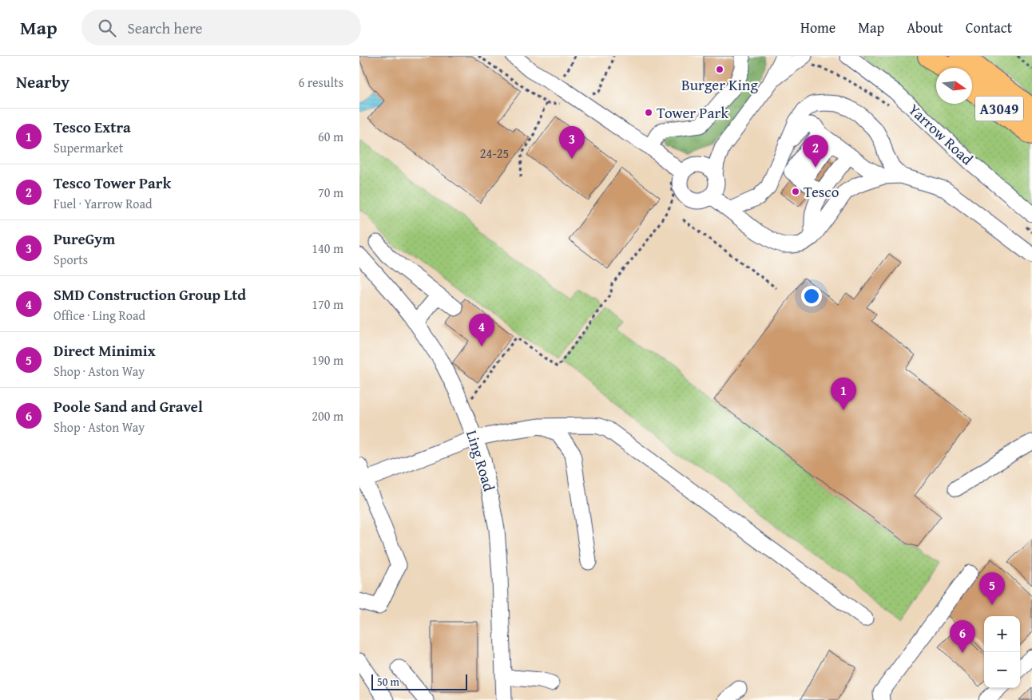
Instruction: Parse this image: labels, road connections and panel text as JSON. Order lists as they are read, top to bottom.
{
  "streets": {
    "highway": ["A3049"],
    "street": ["Yarrow Road", "Ling Road"]
  },
  "places": ["Burger King", "Tower Park", "Tesco"],
  "house_numbers": ["24-25"],
  "scale_bar": "50 m",
  "north": "right",
  "page": {
    "header": "Map",
    "search": "Search here",
    "nav": [
      "Home",
      "Map",
      "About",
      "Contact"
    ],
    "heading": ["Nearby", "6 results"],
    "list": [
      {
        "mark": "1",
        "name": "Tesco Extra",
        "note": "Supermarket",
        "value": "60 m"
      },
      {
        "mark": "2",
        "name": "Tesco Tower Park",
        "note": "Fuel · Yarrow Road",
        "value": "70 m"
      },
      {
        "mark": "3",
        "name": "PureGym",
        "note": "Sports",
        "value": "140 m"
      },
      {
        "mark": "4",
        "name": "SMD Construction Group Ltd",
        "note": "Office · Ling Road",
        "value": "170 m"
      },
      {
        "mark": "5",
        "name": "Direct Minimix",
        "note": "Shop · Aston Way",
        "value": "190 m"
      },
      {
        "mark": "6",
        "name": "Poole Sand and Gravel",
        "note": "Shop · Aston Way",
        "value": "200 m"
      }
    ],
    "pins": [
      "3",
      "2",
      "4",
      "1",
      "5",
      "6"
    ],
    "map_buttons": ["+", "−"],
    "scale": "50 m"
  }
}
